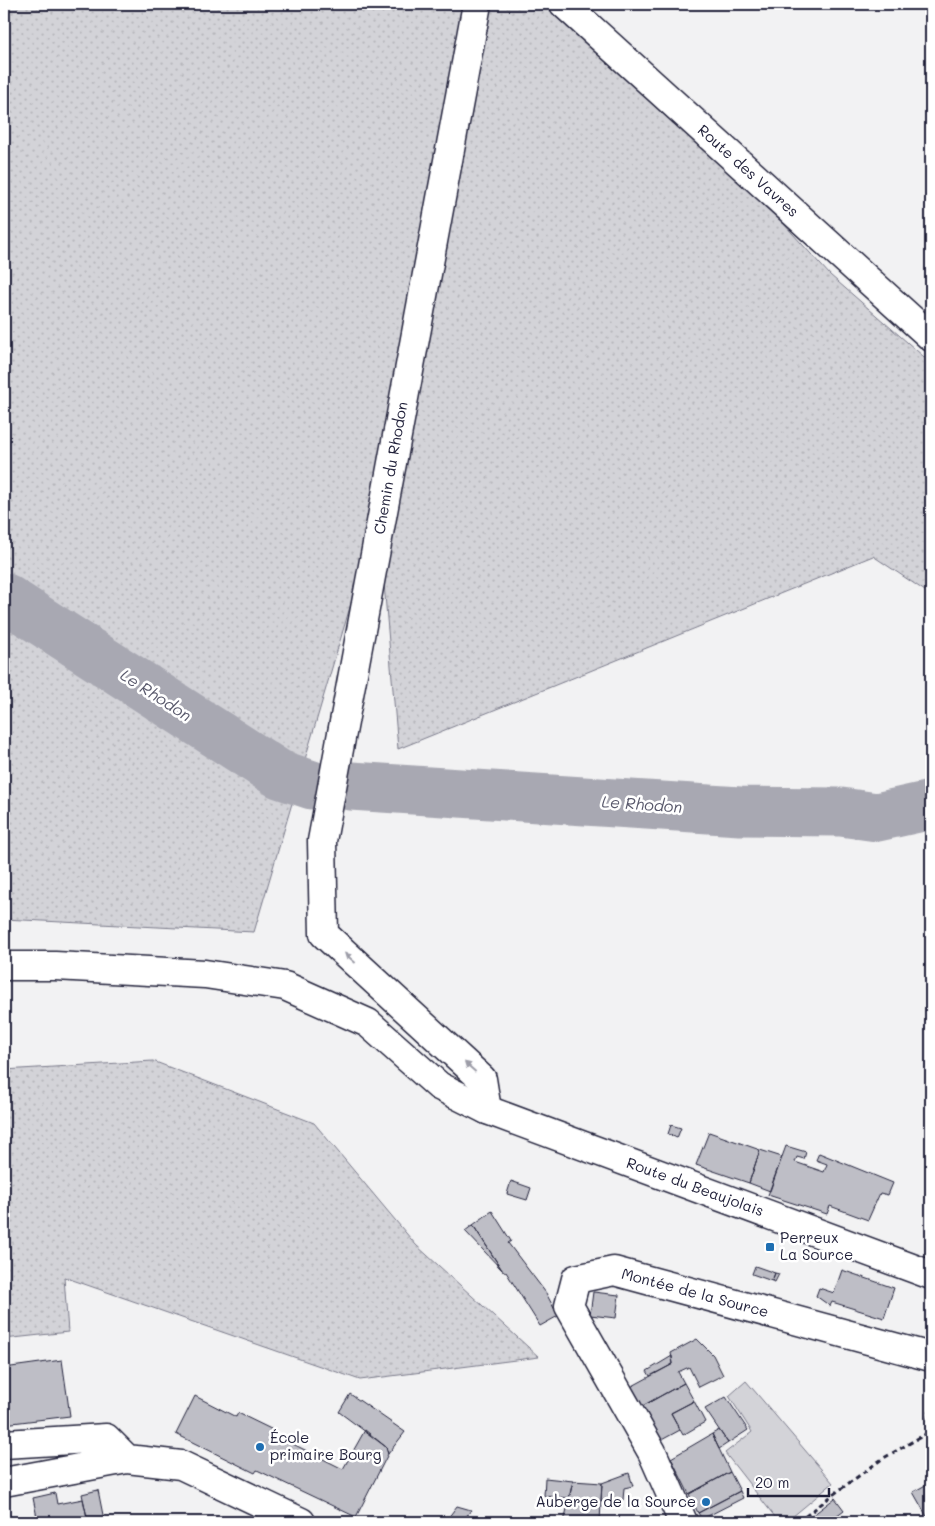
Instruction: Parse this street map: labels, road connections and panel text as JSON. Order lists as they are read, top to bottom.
{
  "streets": {
    "street": [
      "Route des Vavres",
      "Chemin du Rhodon",
      "Route du Beaujolais",
      "Montée de la Source"
    ]
  },
  "crossings": [
    ["Chemin du Rhodon", "Route du Beaujolais"]
  ],
  "one_way": ["Chemin du Rhodon"],
  "water": ["Le Rhodon"],
  "places": {
    "transit": ["Perreux La Source"],
    "other": ["École primaire Bourg", "Auberge de la Source"]
  },
  "scale_bar": "20 m"
}
